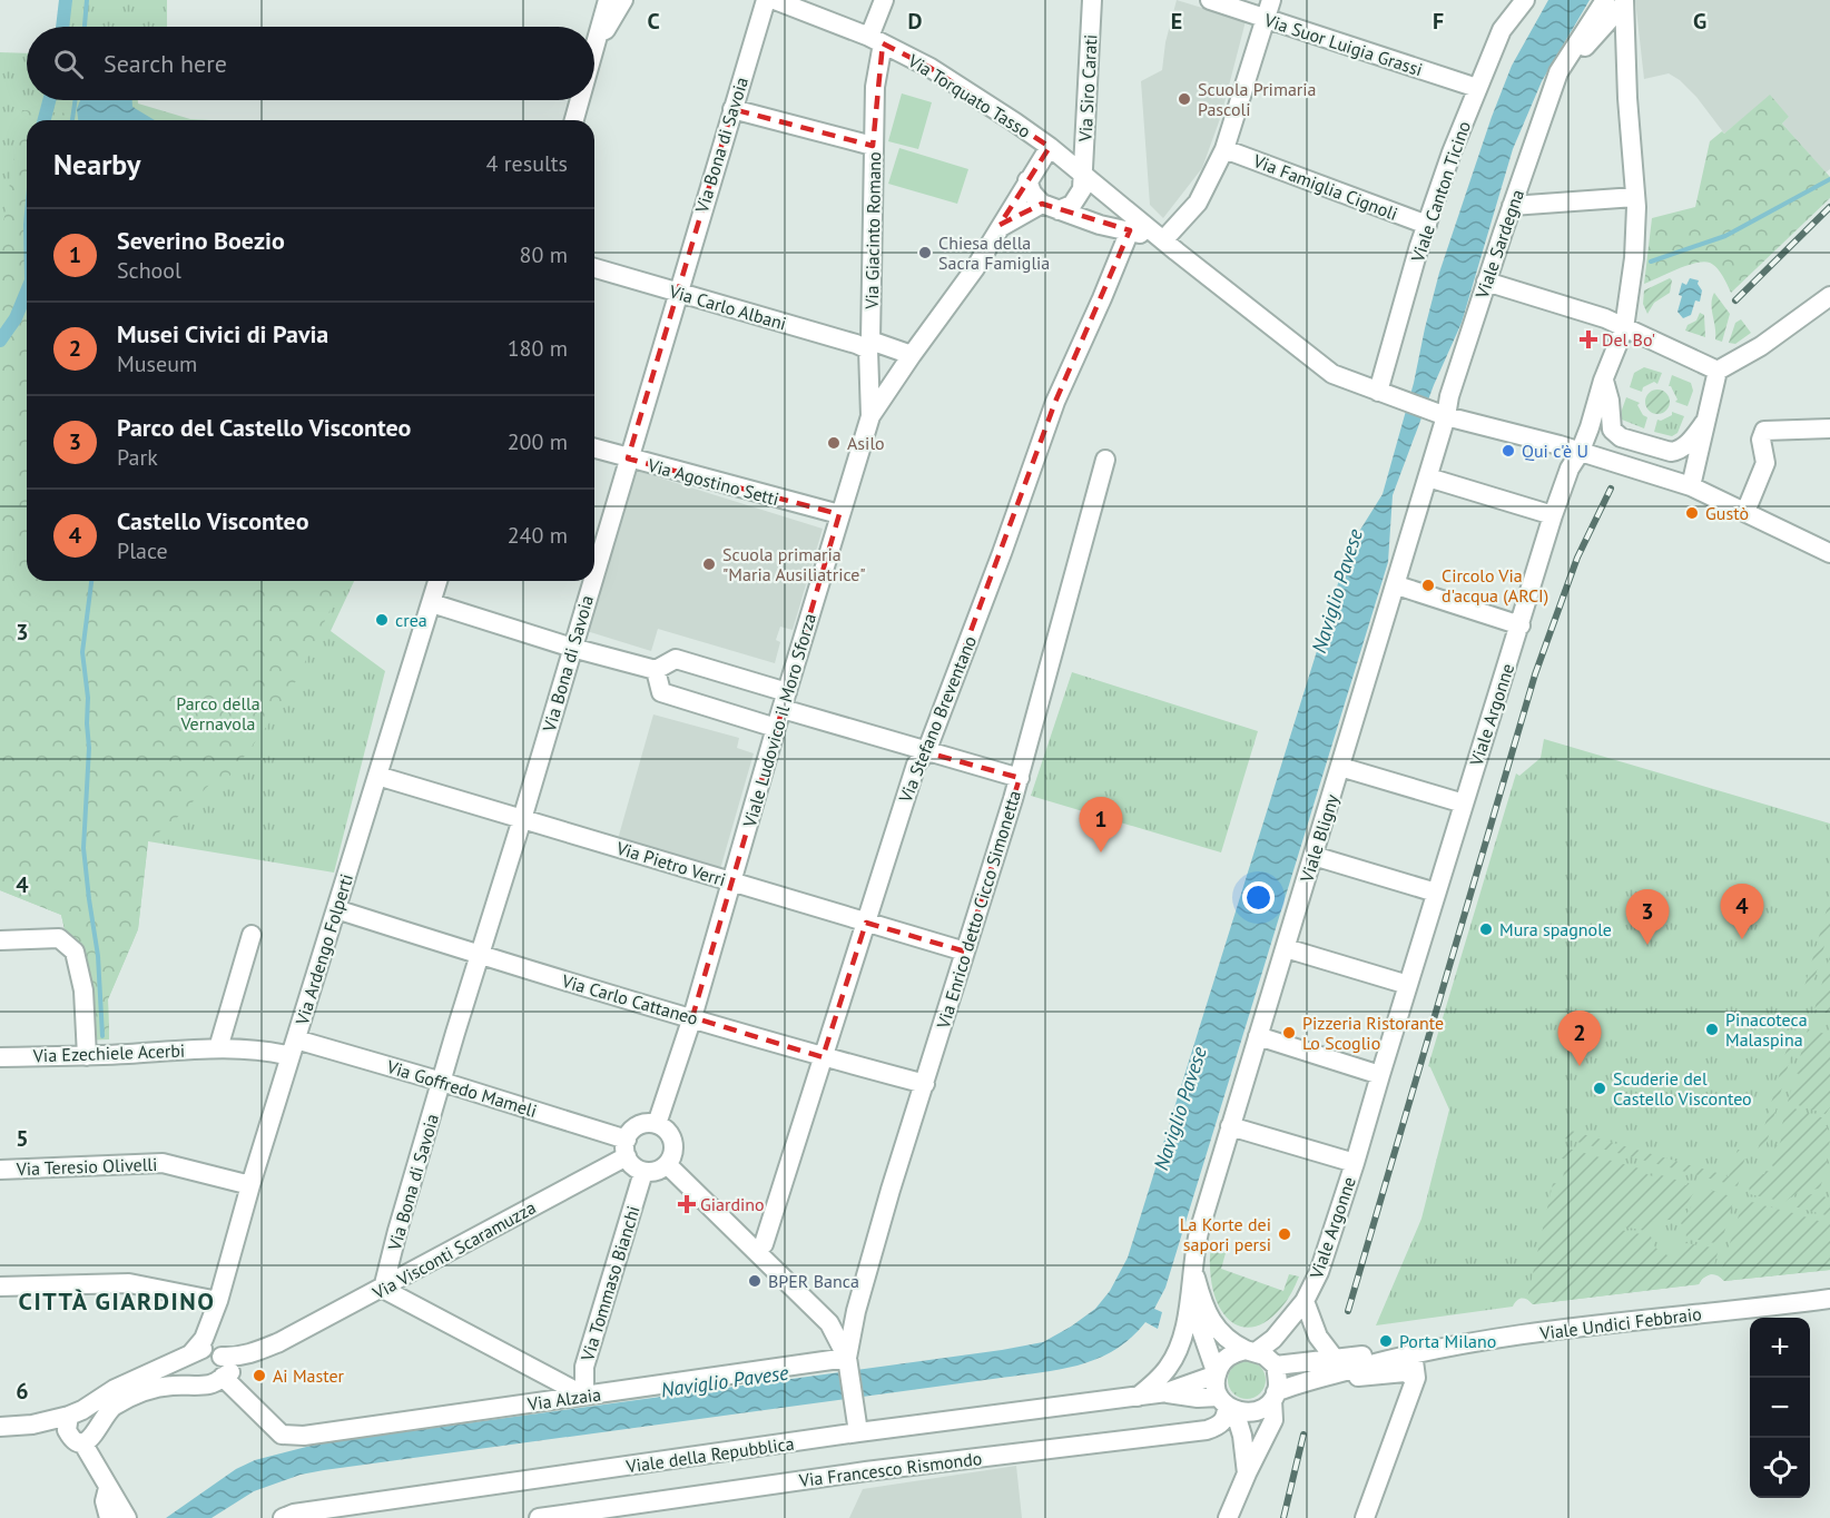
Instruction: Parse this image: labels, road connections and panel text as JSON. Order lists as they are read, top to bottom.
{
  "streets": {
    "street": [
      "Via Suor Luigia Grassi",
      "Via Siro Carati",
      "Via Torquato Tasso",
      "Via Bona di Savoia",
      "Via Famiglia Cignoli",
      "Viale Canton Ticino",
      "Via Giacinto Romano",
      "Viale Sardegna",
      "Via Carlo Albani",
      "Via Agostino Setti",
      "Viale Argonne",
      "Via Stefano Breventano",
      "Viale Ludovico il Moro Sforza",
      "Viale Bligny",
      "Via Pietro Verri",
      "Via Enrico detto Cicco Simonetta",
      "Via Ardengo Folperti",
      "Via Carlo Cattaneo",
      "Via Ezechiele Acerbi",
      "Via Goffredo Mameli",
      "Via Teresio Olivelli",
      "Via Visconti Scaramuzza",
      "Via Tommaso Bianchi",
      "Viale Undici Febbraio",
      "Via Alzaia",
      "Viale della Repubblica",
      "Via Francesco Rismondo"
    ]
  },
  "crossings": [
    ["Via Suor Luigia Grassi", "Viale Canton Ticino"],
    ["Via Siro Carati", "Via Torquato Tasso"],
    ["Via Siro Carati", "Viale Ludovico il Moro Sforza"],
    ["Via Torquato Tasso", "Viale Canton Ticino"],
    ["Via Torquato Tasso", "Via Giacinto Romano"],
    ["Via Torquato Tasso", "Viale Sardegna"],
    ["Via Torquato Tasso", "Viale Argonne"],
    ["Via Torquato Tasso", "Via Stefano Breventano"],
    ["Via Torquato Tasso", "Viale Ludovico il Moro Sforza"],
    ["Via Torquato Tasso", "Viale Bligny"],
    ["Via Bona di Savoia", "Via Carlo Albani"],
    ["Via Bona di Savoia", "Via Agostino Setti"],
    ["Via Bona di Savoia", "Via Pietro Verri"],
    ["Via Bona di Savoia", "Via Carlo Cattaneo"],
    ["Via Bona di Savoia", "Via Goffredo Mameli"],
    ["Via Bona di Savoia", "Via Visconti Scaramuzza"],
    ["Via Famiglia Cignoli", "Viale Canton Ticino"],
    ["Via Giacinto Romano", "Via Carlo Albani"],
    ["Via Giacinto Romano", "Viale Ludovico il Moro Sforza"],
    ["Viale Sardegna", "Viale Argonne"],
    ["Viale Sardegna", "Viale Bligny"],
    ["Via Carlo Albani", "Viale Ludovico il Moro Sforza"],
    ["Via Agostino Setti", "Viale Ludovico il Moro Sforza"],
    ["Viale Argonne", "Viale Bligny"],
    ["Viale Argonne", "Viale Undici Febbraio"],
    ["Viale Argonne", "Via Francesco Rismondo"],
    ["Via Stefano Breventano", "Via Pietro Verri"],
    ["Via Stefano Breventano", "Via Carlo Cattaneo"],
    ["Viale Ludovico il Moro Sforza", "Via Pietro Verri"],
    ["Viale Ludovico il Moro Sforza", "Via Carlo Cattaneo"],
    ["Viale Ludovico il Moro Sforza", "Via Goffredo Mameli"],
    ["Viale Ludovico il Moro Sforza", "Via Visconti Scaramuzza"],
    ["Viale Ludovico il Moro Sforza", "Via Tommaso Bianchi"],
    ["Viale Bligny", "Viale Undici Febbraio"],
    ["Viale Bligny", "Viale della Repubblica"],
    ["Viale Bligny", "Via Francesco Rismondo"],
    ["Via Pietro Verri", "Via Enrico detto Cicco Simonetta"],
    ["Via Pietro Verri", "Via Ardengo Folperti"],
    ["Via Enrico detto Cicco Simonetta", "Via Carlo Cattaneo"],
    ["Via Enrico detto Cicco Simonetta", "Via Alzaia"],
    ["Via Ardengo Folperti", "Via Carlo Cattaneo"],
    ["Via Ardengo Folperti", "Via Goffredo Mameli"],
    ["Via Ardengo Folperti", "Via Teresio Olivelli"],
    ["Via Ardengo Folperti", "Via Visconti Scaramuzza"],
    ["Via Ardengo Folperti", "Via Alzaia"],
    ["Via Ezechiele Acerbi", "Via Goffredo Mameli"],
    ["Via Goffredo Mameli", "Via Visconti Scaramuzza"],
    ["Via Goffredo Mameli", "Via Tommaso Bianchi"],
    ["Via Visconti Scaramuzza", "Via Tommaso Bianchi"],
    ["Via Visconti Scaramuzza", "Via Alzaia"],
    ["Via Tommaso Bianchi", "Via Alzaia"],
    ["Viale Undici Febbraio", "Via Francesco Rismondo"]
  ],
  "districts": ["CITTÀ GIARDINO"],
  "water": ["Naviglio Pavese"],
  "parks": ["Parco della Vernavola"],
  "places": {
    "other": [
      "Scuola Primaria Pascoli",
      "Chiesa della Sacra Famiglia",
      "Asilo",
      "Qui c'è U",
      "Gustò",
      "Scuola primaria \"Maria Ausiliatrice\"",
      "Circolo Via d'acqua (ARCI)",
      "crea",
      "Mura spagnole",
      "Pinacoteca Malaspina",
      "Pizzeria Ristorante Lo Scoglio",
      "Scuderie del Castello Visconteo",
      "La Korte dei sapori persi",
      "BPER Banca",
      "Porta Milano",
      "Ai Master"
    ],
    "health": ["Del Bo'", "Giardino"]
  },
  "page": {
    "search": "Search here",
    "heading": ["Nearby", "4 results"],
    "list": [
      {
        "mark": "1",
        "name": "Severino Boezio",
        "note": "School",
        "value": "80 m"
      },
      {
        "mark": "2",
        "name": "Musei Civici di Pavia",
        "note": "Museum",
        "value": "180 m"
      },
      {
        "mark": "3",
        "name": "Parco del Castello Visconteo",
        "note": "Park",
        "value": "200 m"
      },
      {
        "mark": "4",
        "name": "Castello Visconteo",
        "note": "Place",
        "value": "240 m"
      }
    ],
    "pins": [
      "1",
      "4",
      "3",
      "2"
    ],
    "map_buttons": ["+", "−"]
  },
  "grid": {
    "columns": [
      "C",
      "D",
      "E",
      "F",
      "G"
    ],
    "rows": [
      "3",
      "4",
      "5",
      "6"
    ]
  }
}
